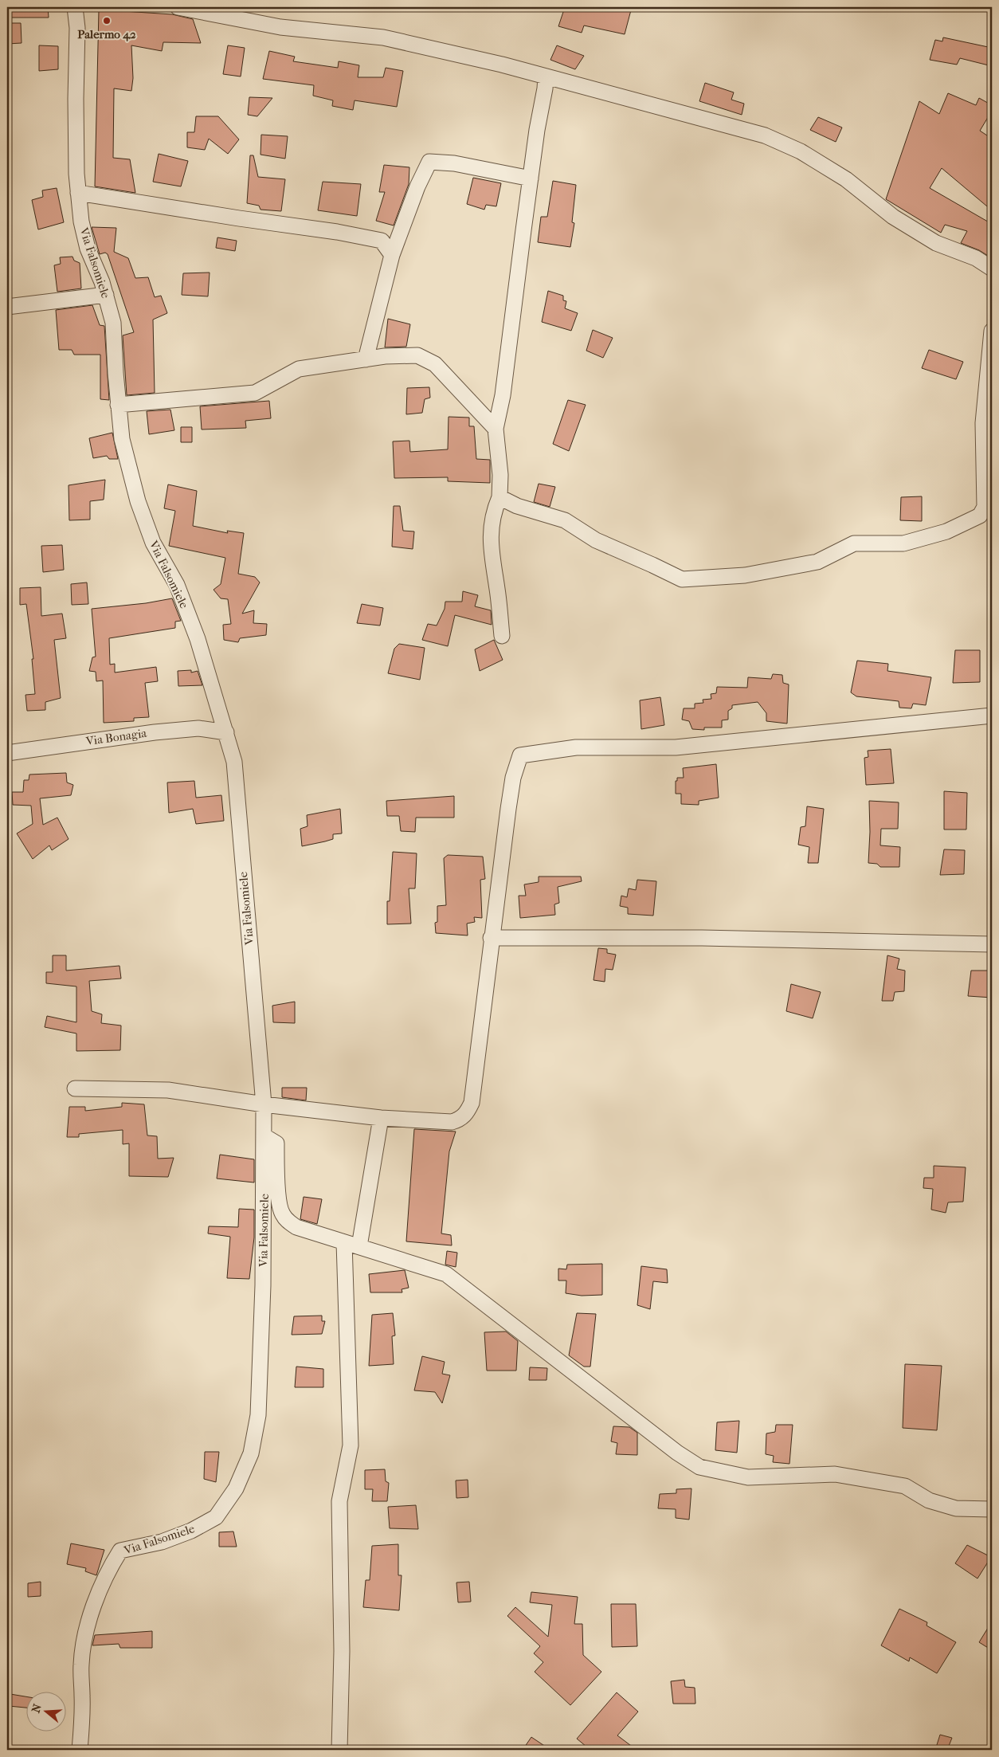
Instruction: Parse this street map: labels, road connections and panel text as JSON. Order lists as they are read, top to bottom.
{
  "streets": {
    "street": ["Via Falsomiele", "Via Bonagia"]
  },
  "crossings": [
    ["Via Falsomiele", "Via Bonagia"]
  ],
  "places": ["Palermo 42"],
  "north": "left"
}
